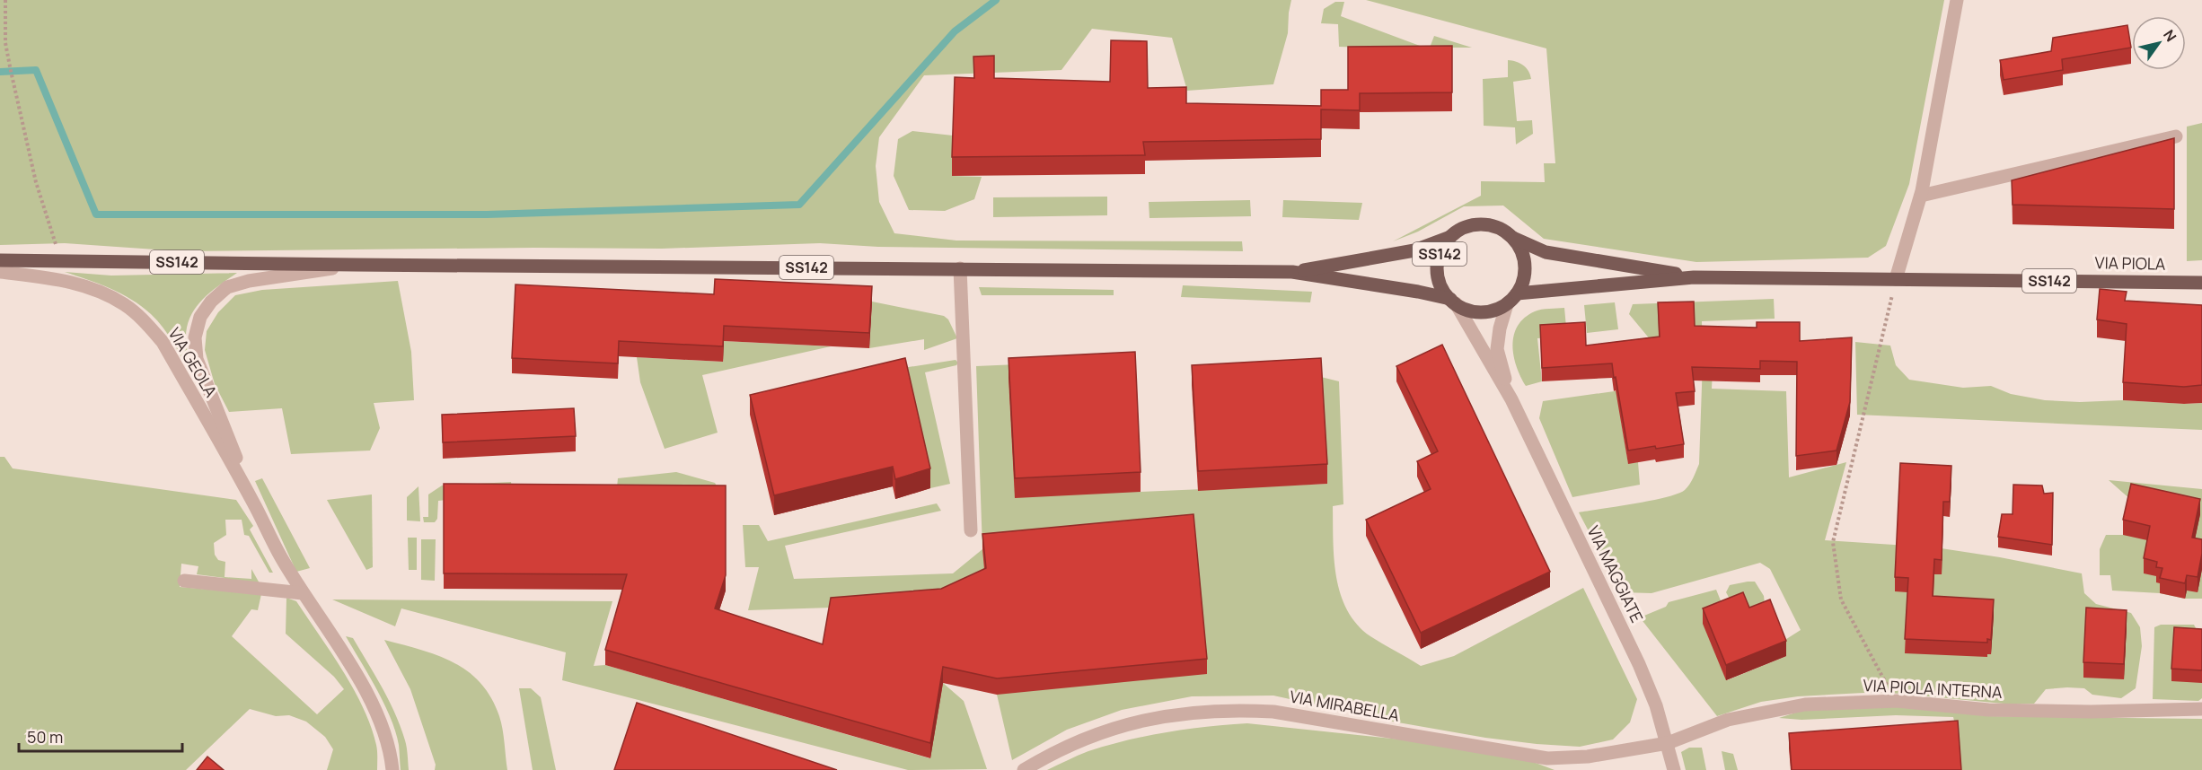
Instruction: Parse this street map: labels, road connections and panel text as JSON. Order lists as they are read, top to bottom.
{
  "streets": {
    "main road": ["SS142", "VIA PIOLA"],
    "street": [
      "VIA GEOLA",
      "VIA MAGGIATE",
      "VIA PIOLA INTERNA",
      "VIA MIRABELLA"
    ]
  },
  "crossings": [
    ["SS142", "VIA PIOLA"],
    ["SS142", "VIA GEOLA"],
    ["SS142", "VIA MAGGIATE"],
    ["VIA MAGGIATE", "VIA PIOLA INTERNA"],
    ["VIA MAGGIATE", "VIA MIRABELLA"],
    ["VIA PIOLA INTERNA", "VIA MIRABELLA"]
  ],
  "scale_bar": "50 m",
  "north": "top right"
}
